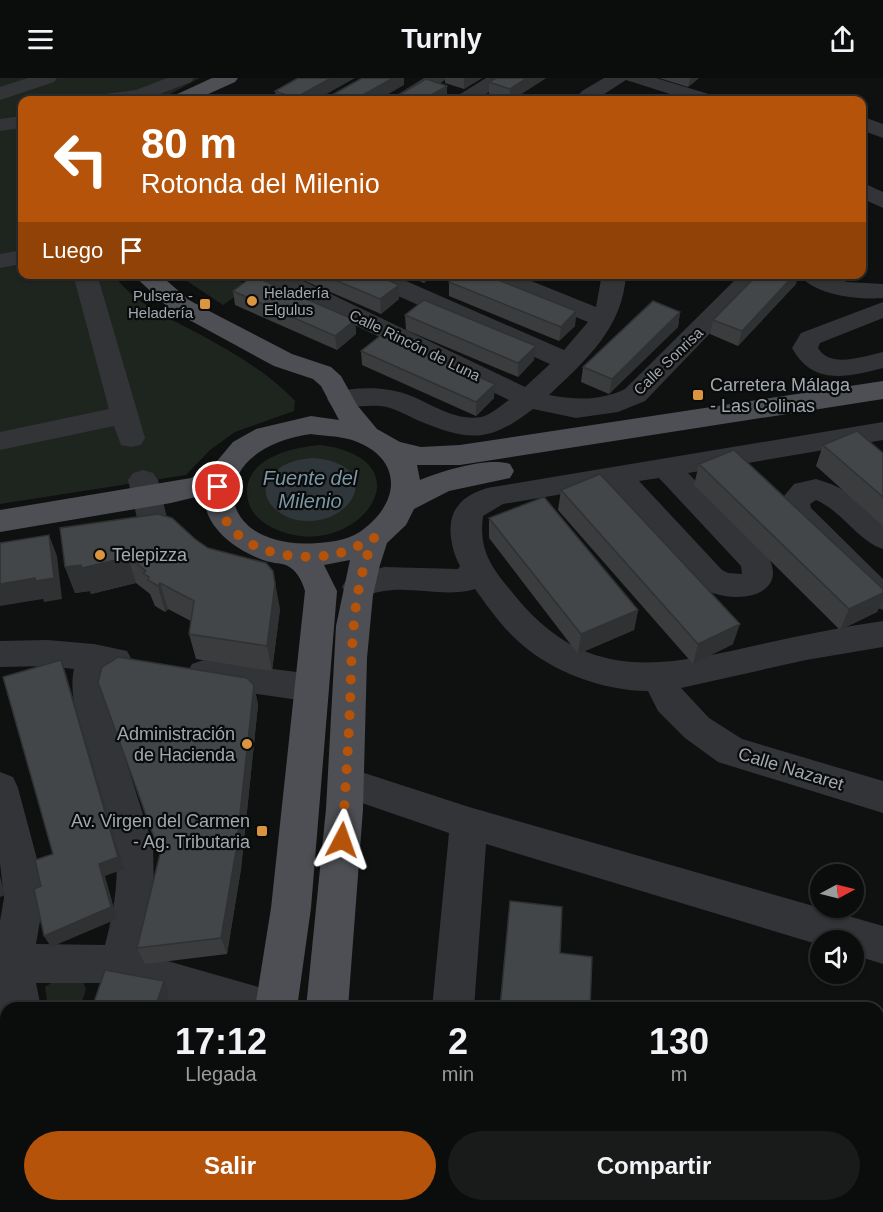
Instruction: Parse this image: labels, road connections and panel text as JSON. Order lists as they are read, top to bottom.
{
  "streets": {
    "street": ["Calle Rincón de Luna", "Calle Sonrisa", "Calle Nazaret"]
  },
  "crossings": [
    ["Calle Rincón de Luna", "Calle Sonrisa"]
  ],
  "water": ["Fuente del Milenio"],
  "places": {
    "other": ["Heladería Elgulus", "Telepizza", "Administración de Hacienda"],
    "transit": ["Pulsera - Heladería", "Carretera Málaga - Las Colinas", "Av. Virgen del Carmen - Ag. Tributaria"]
  },
  "north": "right",
  "page": {
    "header": "Turnly",
    "turn": ["80 m", "Rotonda del Milenio"],
    "then": "Luego",
    "eta": [
      "17:12",
      "Llegada",
      "2",
      "min",
      "130",
      "m"
    ],
    "buttons": ["Salir", "Compartir"]
  }
}
